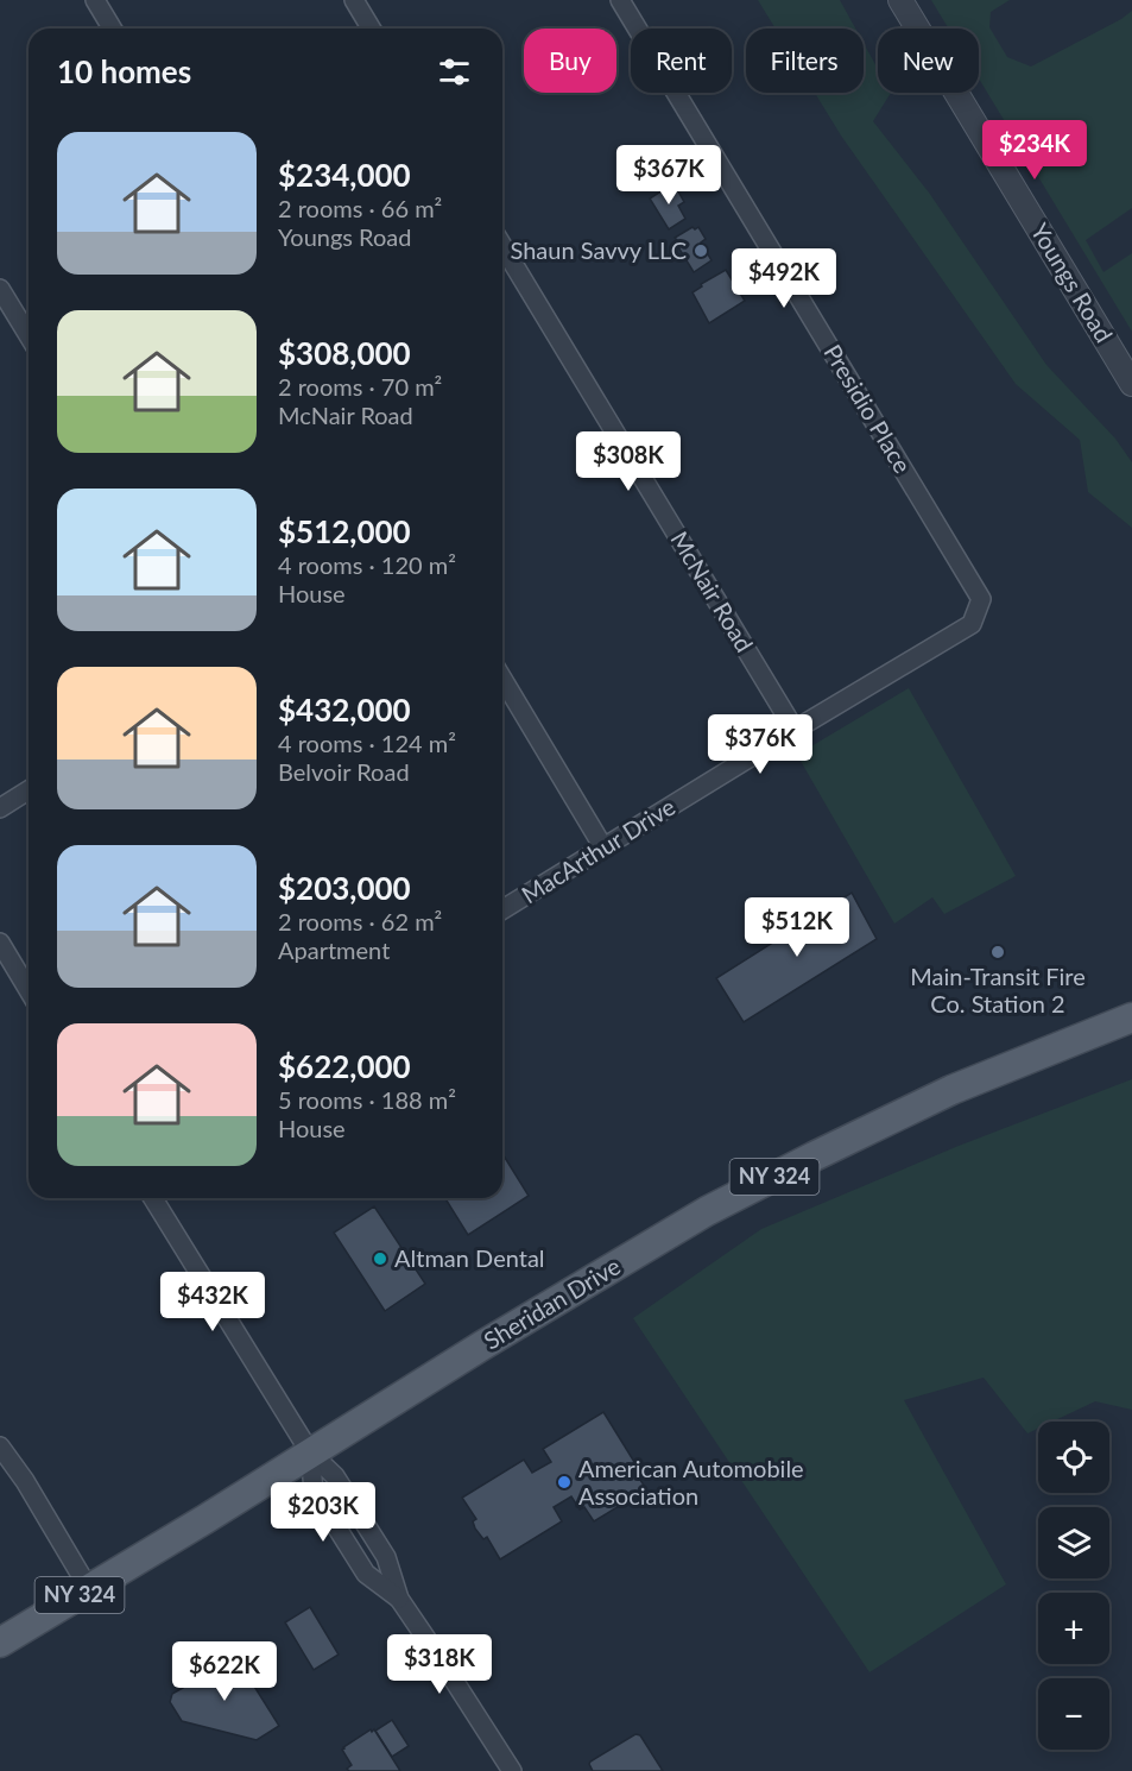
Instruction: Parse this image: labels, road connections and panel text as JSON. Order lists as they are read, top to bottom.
{
  "streets": {
    "main road": ["NY 324", "Sheridan Drive"],
    "street": [
      "Youngs Road",
      "Presidio Place",
      "McNair Road",
      "MacArthur Drive"
    ]
  },
  "crossings": [
    ["Presidio Place", "MacArthur Drive"],
    ["McNair Road", "MacArthur Drive"]
  ],
  "places": [
    "Shaun Savvy LLC",
    "Main-Transit Fire Co. Station 2",
    "Altman Dental",
    "American Automobile Association"
  ],
  "page": {
    "chip": [
      "Buy",
      "Rent",
      "Filters",
      "New"
    ],
    "heading": "10 homes",
    "list": [
      {
        "name": "$234,000",
        "note": "2 rooms · 66 m² · Youngs Road"
      },
      {
        "name": "$308,000",
        "note": "2 rooms · 70 m² · McNair Road"
      },
      {
        "name": "$512,000",
        "note": "4 rooms · 120 m² · House"
      },
      {
        "name": "$432,000",
        "note": "4 rooms · 124 m² · Belvoir Road"
      },
      {
        "name": "$203,000",
        "note": "2 rooms · 62 m² · Apartment"
      },
      {
        "name": "$622,000",
        "note": "5 rooms · 188 m² · House"
      }
    ],
    "price": [
      "$234K",
      "$367K",
      "$492K",
      "$308K",
      "$376K",
      "$512K",
      "$432K",
      "$203K",
      "$318K",
      "$622K"
    ],
    "map_buttons": ["+", "−"]
  }
}
